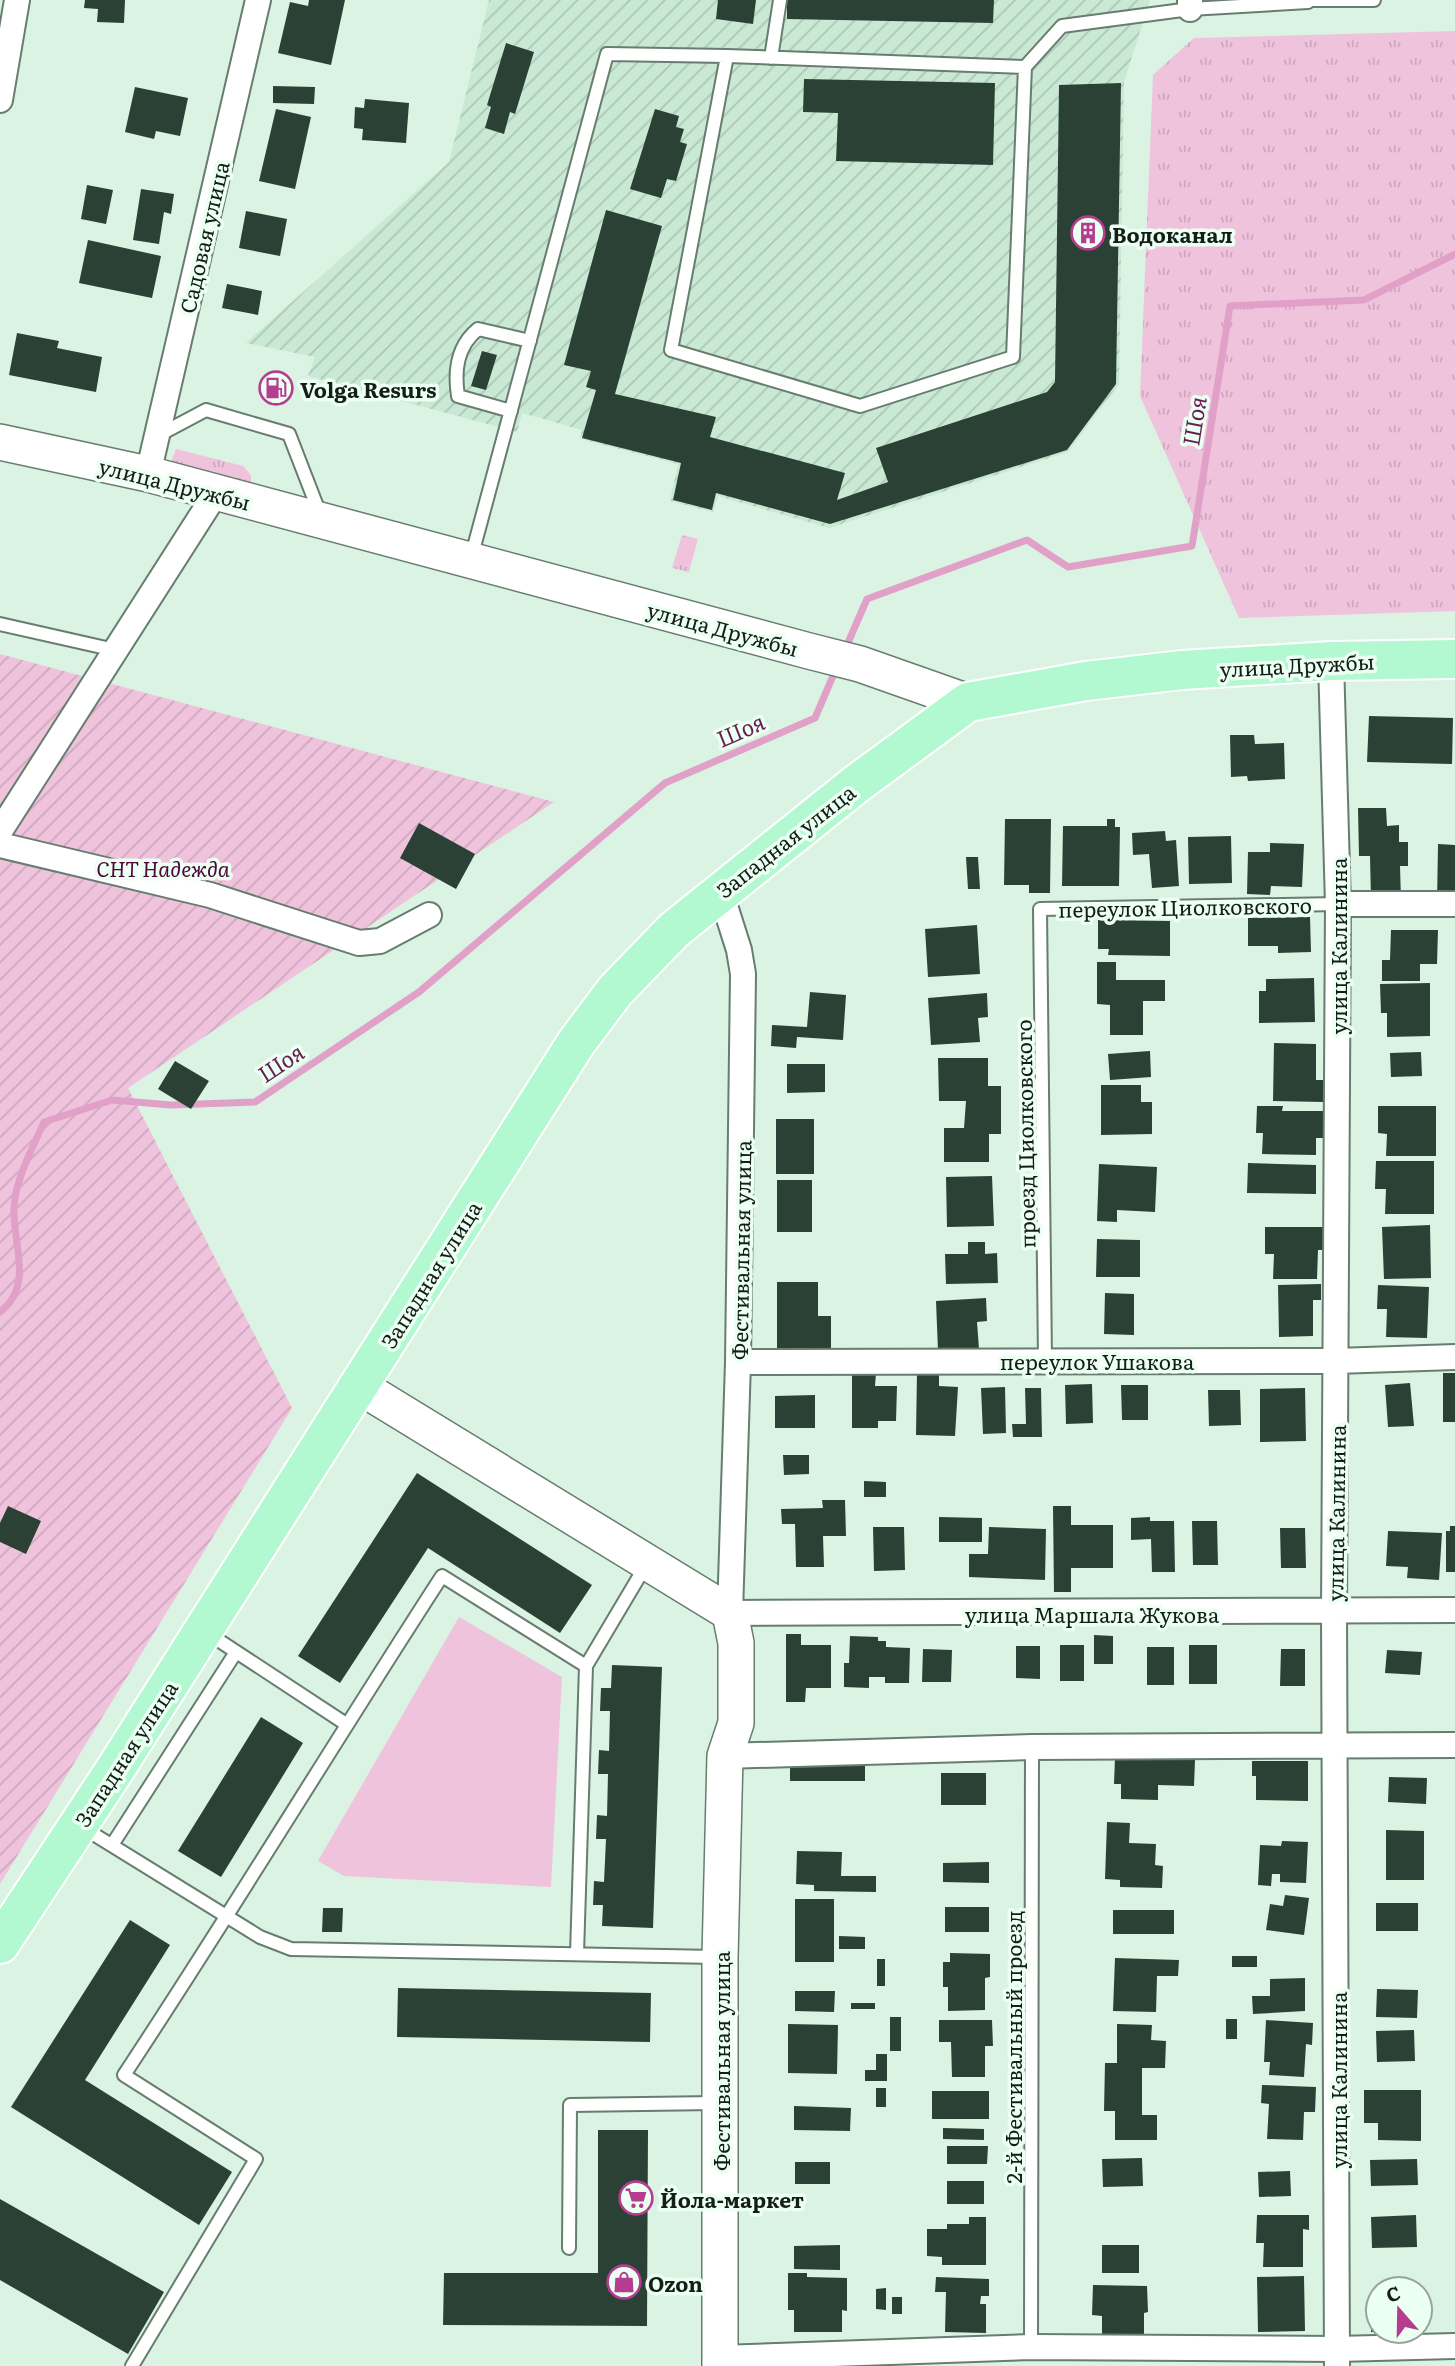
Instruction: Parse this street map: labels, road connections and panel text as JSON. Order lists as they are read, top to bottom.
{
  "streets": {
    "main road": ["улица Дружбы", "Западная улица"],
    "street": [
      "Садовая улица",
      "переулок Циолковского",
      "улица Калинина",
      "Фестивальная улица",
      "переулок Ушакова",
      "улица Маршала Жукова"
    ],
    "lane": ["проезд Циолковского", "2-й Фестивальный проезд"]
  },
  "crossings": [
    ["Садовая улица", "улица Дружбы"],
    ["улица Дружбы", "Западная улица"],
    ["улица Дружбы", "улица Калинина"],
    ["Западная улица", "Фестивальная улица"],
    ["переулок Циолковского", "улица Калинина"],
    ["переулок Циолковского", "проезд Циолковского"],
    ["улица Калинина", "переулок Ушакова"],
    ["улица Калинина", "улица Маршала Жукова"],
    ["проезд Циолковского", "переулок Ушакова"],
    ["Фестивальная улица", "переулок Ушакова"],
    ["Фестивальная улица", "улица Маршала Жукова"]
  ],
  "water": ["Шоя"],
  "parks": ["СНТ Надежда"],
  "places": {
    "building": ["Водоканал"],
    "fuel station": ["Volga Resurs"],
    "supermarket": ["Йола-маркет"],
    "shop": ["Ozon"]
  },
  "north": "top"
}
